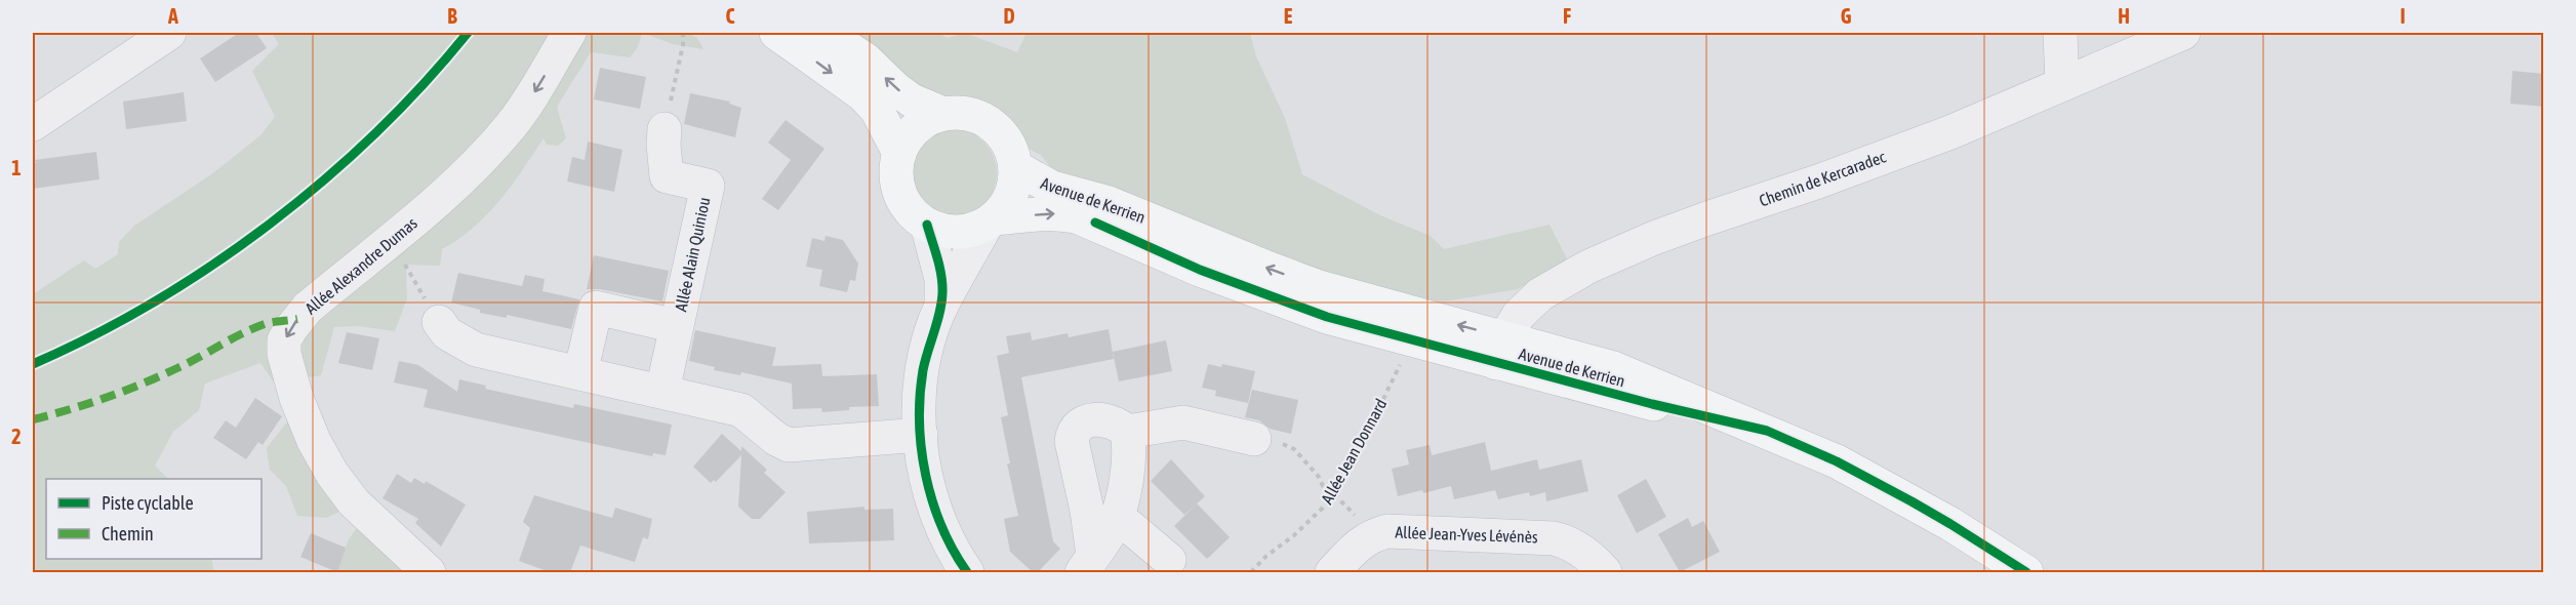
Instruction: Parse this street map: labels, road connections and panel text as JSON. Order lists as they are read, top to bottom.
{
  "streets": {
    "main road": ["Avenue de Kerrien"],
    "street": [
      "Chemin de Kercaradec",
      "Allée Alain Quiniou",
      "Allée Alexandre Dumas",
      "Allée Jean-Yves Lévénès"
    ],
    "path": ["Allée Jean Donnard"]
  },
  "crossings": [
    ["Chemin de Kercaradec", "Avenue de Kerrien"],
    ["Avenue de Kerrien", "Allée Jean Donnard"]
  ],
  "legend": ["Piste cyclable", "Chemin"],
  "grid": {
    "columns": [
      "A",
      "B",
      "C",
      "D",
      "E",
      "F",
      "G",
      "H",
      "I"
    ],
    "rows": ["1", "2"]
  }
}
